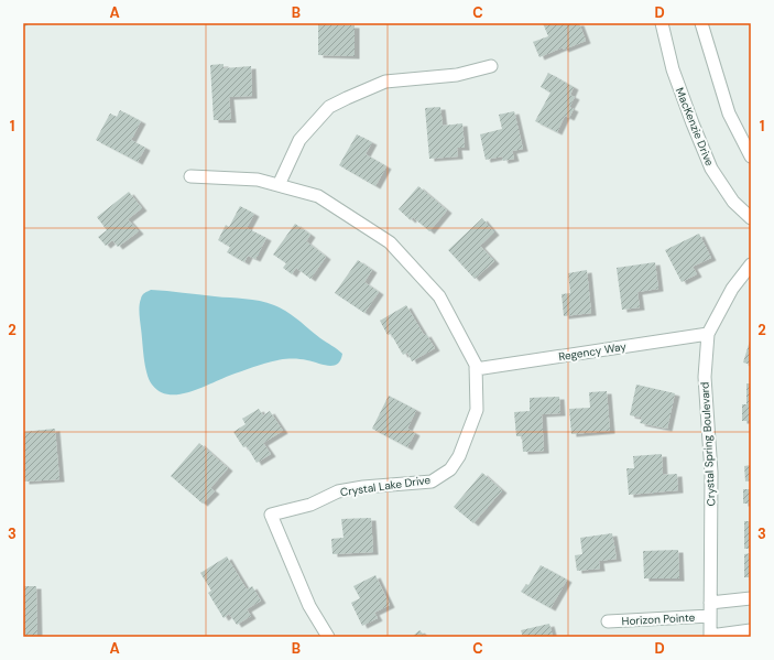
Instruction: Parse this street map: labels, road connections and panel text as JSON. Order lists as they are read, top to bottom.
{
  "streets": {
    "street": [
      "MacKenzie Drive",
      "Regency Way",
      "Crystal Spring Boulevard",
      "Crystal Lake Drive",
      "Horizon Pointe"
    ]
  },
  "crossings": [
    ["Regency Way", "Crystal Spring Boulevard"],
    ["Regency Way", "Crystal Lake Drive"],
    ["Crystal Spring Boulevard", "Horizon Pointe"]
  ],
  "grid": {
    "columns": [
      "A",
      "B",
      "C",
      "D"
    ],
    "rows": ["1", "2", "3"]
  }
}
